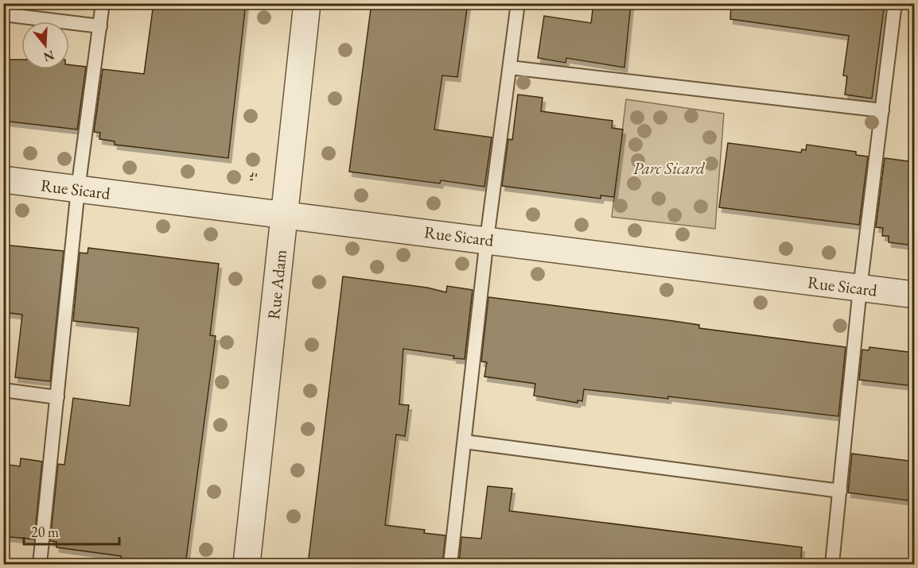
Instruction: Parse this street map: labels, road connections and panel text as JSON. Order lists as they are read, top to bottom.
{
  "streets": {
    "street": ["Rue Sicard", "Rue Adam"]
  },
  "crossings": [
    ["Rue Sicard", "Rue Adam"]
  ],
  "parks": ["Parc Sicard"],
  "scale_bar": "20 m",
  "north": "bottom"
}
